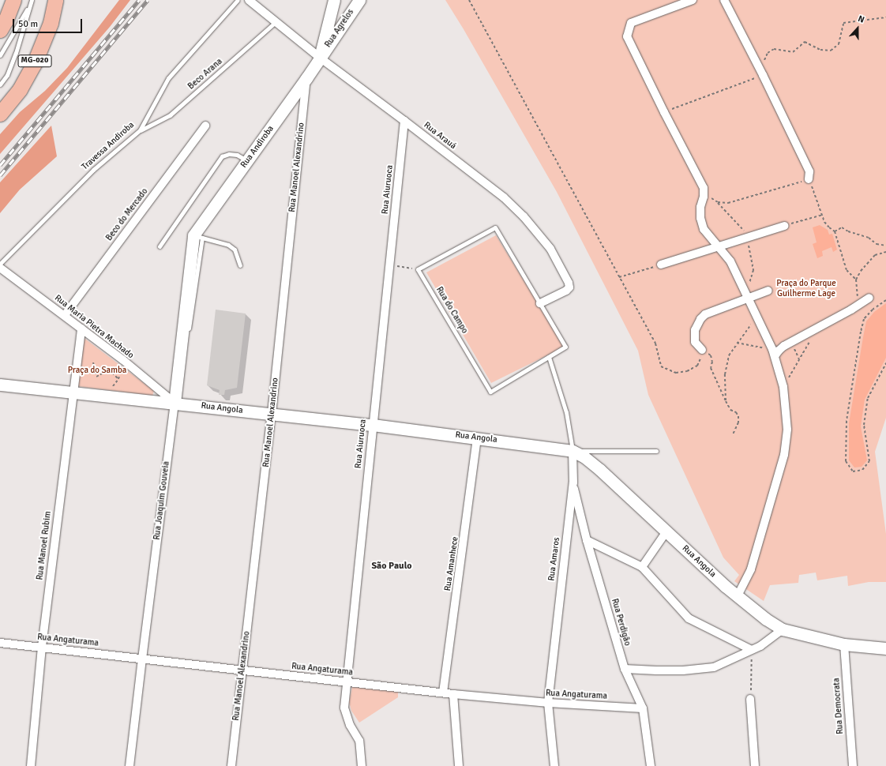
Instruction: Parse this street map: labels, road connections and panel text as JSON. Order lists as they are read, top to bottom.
{
  "streets": {
    "highway": ["MG-020"],
    "street": [
      "Rua Agrelos",
      "Rua Arauá",
      "Rua Andiroba",
      "Rua Manoel Alexandrino",
      "Rua Aiuruoca",
      "Beco do Mercado",
      "Rua Maria Pietra Machado",
      "Rua Angola",
      "Rua Joaquim Gouveia",
      "Rua Manoel Rubim",
      "Rua Amaros",
      "Rua Amanhece",
      "Rua Perdigão",
      "Rua Angaturama",
      "Rua Democrata"
    ],
    "lane": ["Beco Arana", "Travessa Andiroba", "Rua do Campo"]
  },
  "crossings": [
    ["Rua Agrelos", "Rua Arauá"],
    ["Rua Agrelos", "Rua Andiroba"],
    ["Beco Arana", "Rua Arauá"],
    ["Beco Arana", "Travessa Andiroba"],
    ["Rua Arauá", "Rua Andiroba"],
    ["Rua Arauá", "Rua Aiuruoca"],
    ["Rua Arauá", "Rua do Campo"],
    ["Rua Andiroba", "Rua Manoel Alexandrino"],
    ["Rua Andiroba", "Rua Joaquim Gouveia"],
    ["Rua Manoel Alexandrino", "Rua Angola"],
    ["Rua Manoel Alexandrino", "Rua Angaturama"],
    ["Rua Aiuruoca", "Rua Angola"],
    ["Rua Aiuruoca", "Rua Angaturama"],
    ["Beco do Mercado", "Rua Maria Pietra Machado"],
    ["Rua do Campo", "Rua Amaros"],
    ["Rua Maria Pietra Machado", "Rua Angola"],
    ["Rua Maria Pietra Machado", "Rua Joaquim Gouveia"],
    ["Rua Maria Pietra Machado", "Rua Manoel Rubim"],
    ["Rua Angola", "Rua Joaquim Gouveia"],
    ["Rua Angola", "Rua Manoel Rubim"],
    ["Rua Angola", "Rua Amaros"],
    ["Rua Angola", "Rua Amanhece"],
    ["Rua Angola", "Rua Democrata"],
    ["Rua Joaquim Gouveia", "Rua Angaturama"],
    ["Rua Manoel Rubim", "Rua Angaturama"],
    ["Rua Amaros", "Rua Perdigão"],
    ["Rua Amaros", "Rua Angaturama"],
    ["Rua Amanhece", "Rua Angaturama"],
    ["Rua Perdigão", "Rua Angaturama"]
  ],
  "districts": ["São Paulo"],
  "parks": ["Praça do Parque Guilherme Lage", "Praça do Samba"],
  "scale_bar": "50 m",
  "north": "top"
}
